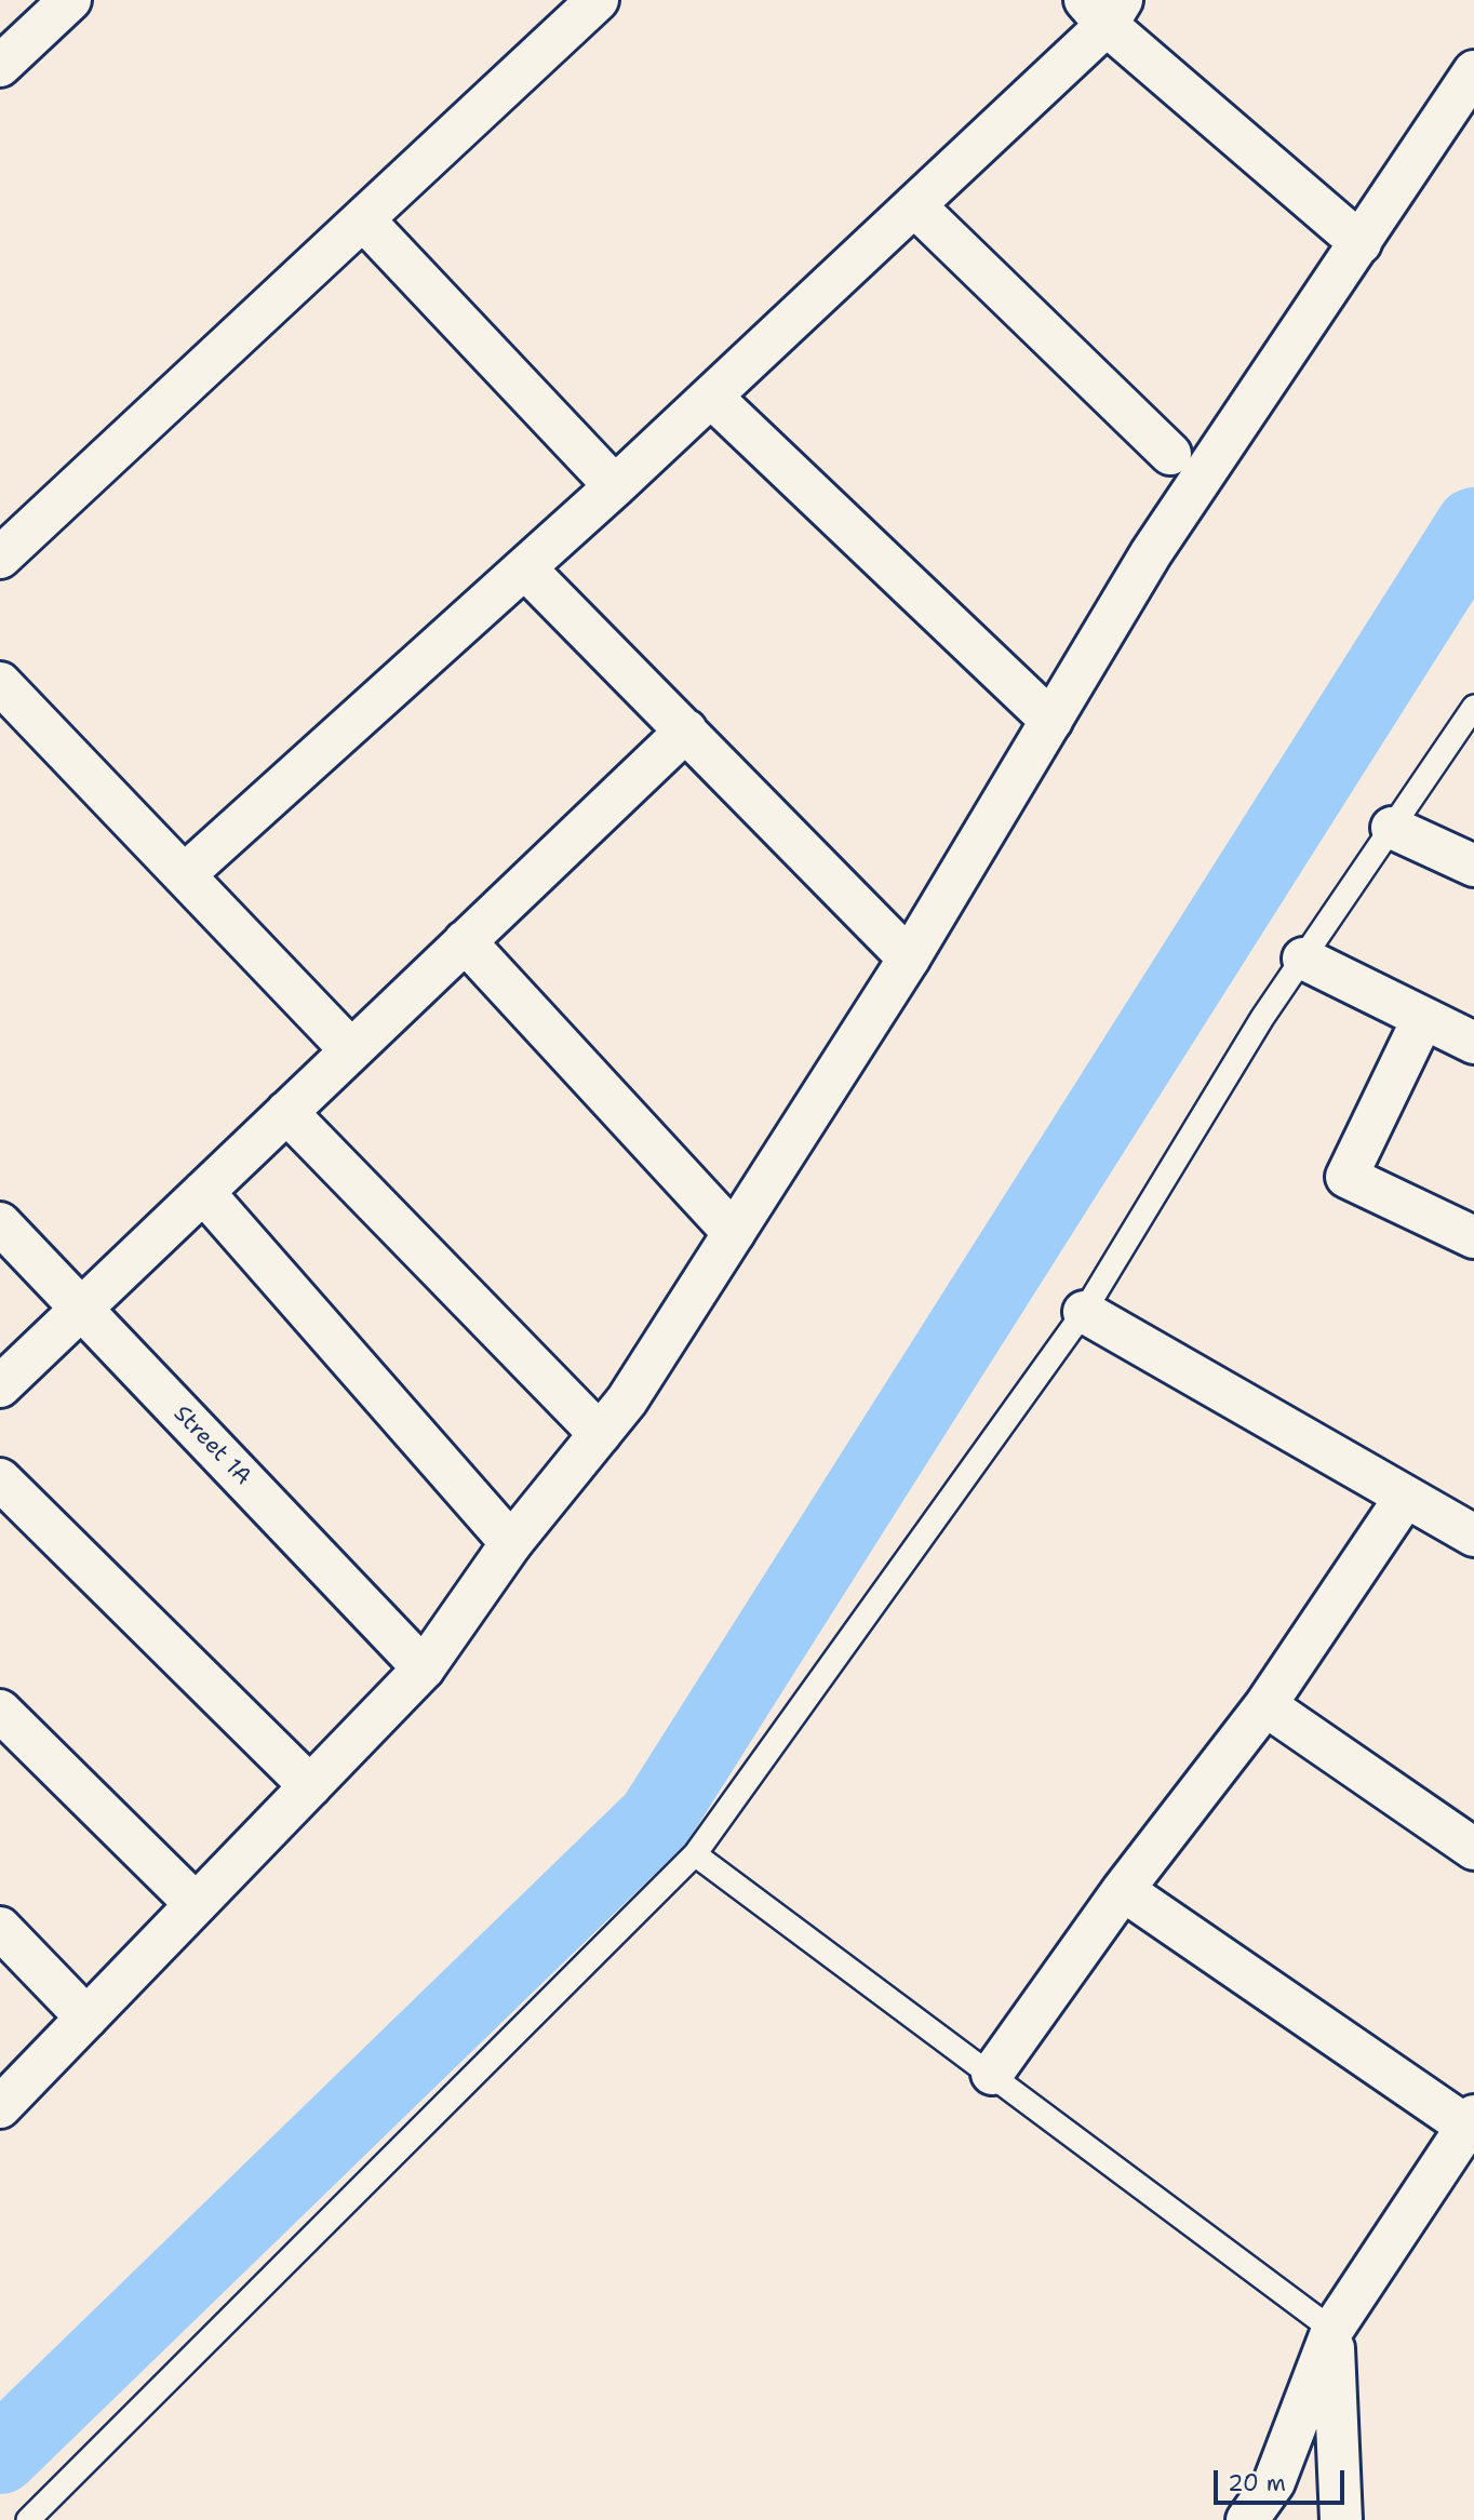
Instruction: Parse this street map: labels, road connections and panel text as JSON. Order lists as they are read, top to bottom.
{
  "streets": {
    "street": ["Street 1A"]
  },
  "scale_bar": "20 m"
}
